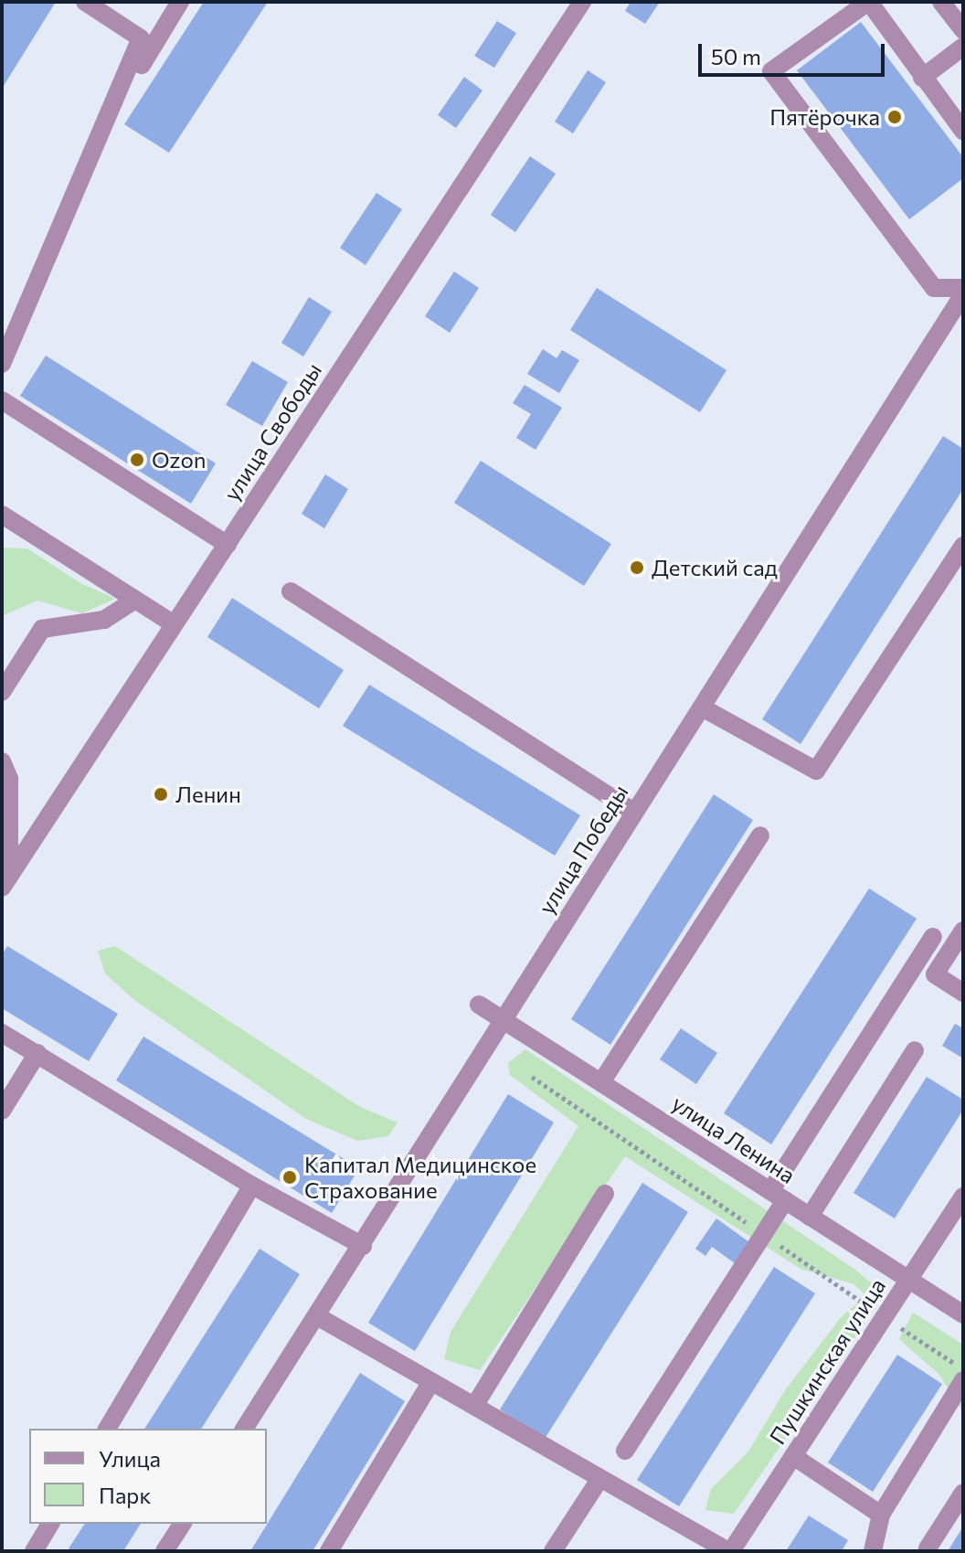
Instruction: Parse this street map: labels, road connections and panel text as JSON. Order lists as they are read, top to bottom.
{
  "streets": {
    "street": [
      "улица Свободы",
      "улица Победы",
      "улица Ленина",
      "Пушкинская улица"
    ]
  },
  "crossings": [
    ["улица Победы", "улица Ленина"],
    ["улица Ленина", "Пушкинская улица"]
  ],
  "places": [
    "Пятёрочка",
    "Ozon",
    "Детский сад",
    "Ленин",
    "Капитал Медицинское Страхование"
  ],
  "legend": ["Улица", "Парк"],
  "scale_bar": "50 m"
}
